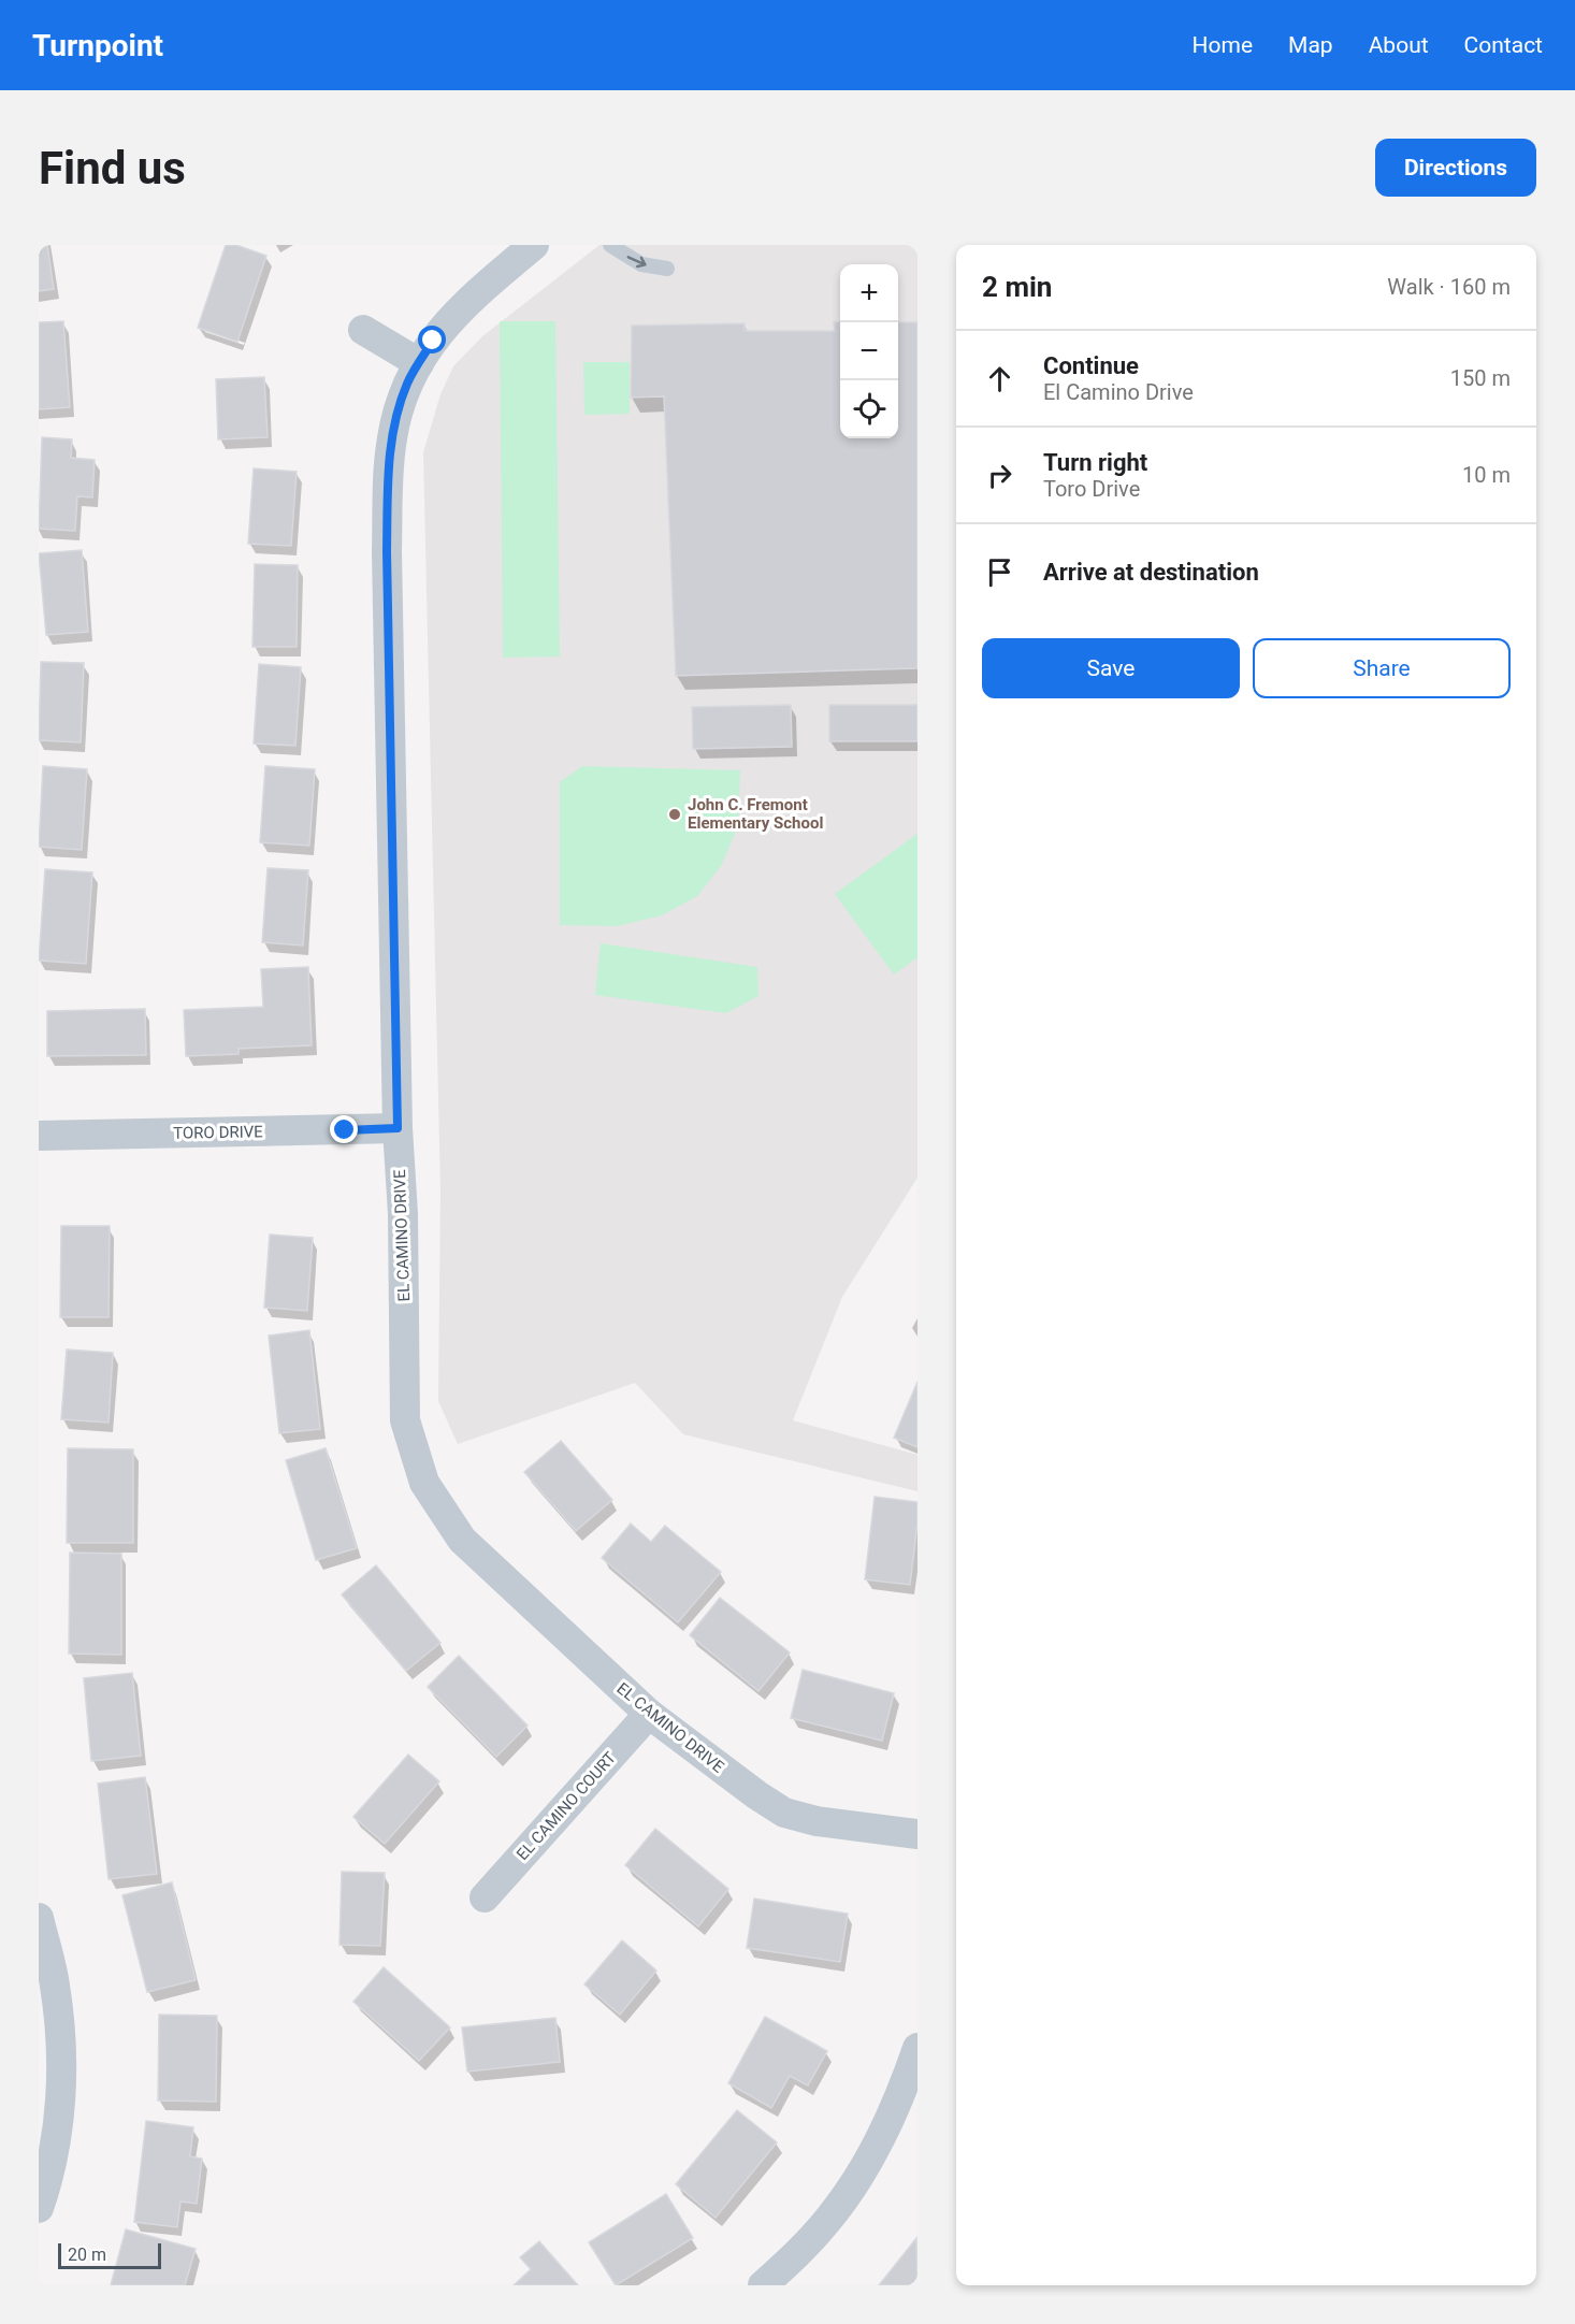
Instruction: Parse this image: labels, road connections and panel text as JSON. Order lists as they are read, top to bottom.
{
  "streets": {
    "street": ["TORO DRIVE", "EL CAMINO DRIVE", "EL CAMINO COURT"]
  },
  "crossings": [
    ["TORO DRIVE", "EL CAMINO DRIVE"],
    ["EL CAMINO DRIVE", "EL CAMINO COURT"]
  ],
  "places": ["John C. Fremont Elementary School"],
  "scale_bar": "20 m",
  "page": {
    "header": "Turnpoint",
    "nav": [
      "Home",
      "Map",
      "About",
      "Contact"
    ],
    "buttons": [
      "Directions",
      ["Save", "Share"]
    ],
    "title": "Find us",
    "heading": ["2 min", "Walk · 160 m"],
    "map_buttons": ["+", "−"],
    "list": [
      ["Continue", "El Camino Drive", "150 m"],
      ["Turn right", "Toro Drive", "10 m"],
      "Arrive at destination"
    ],
    "scale": "20 m"
  }
}
